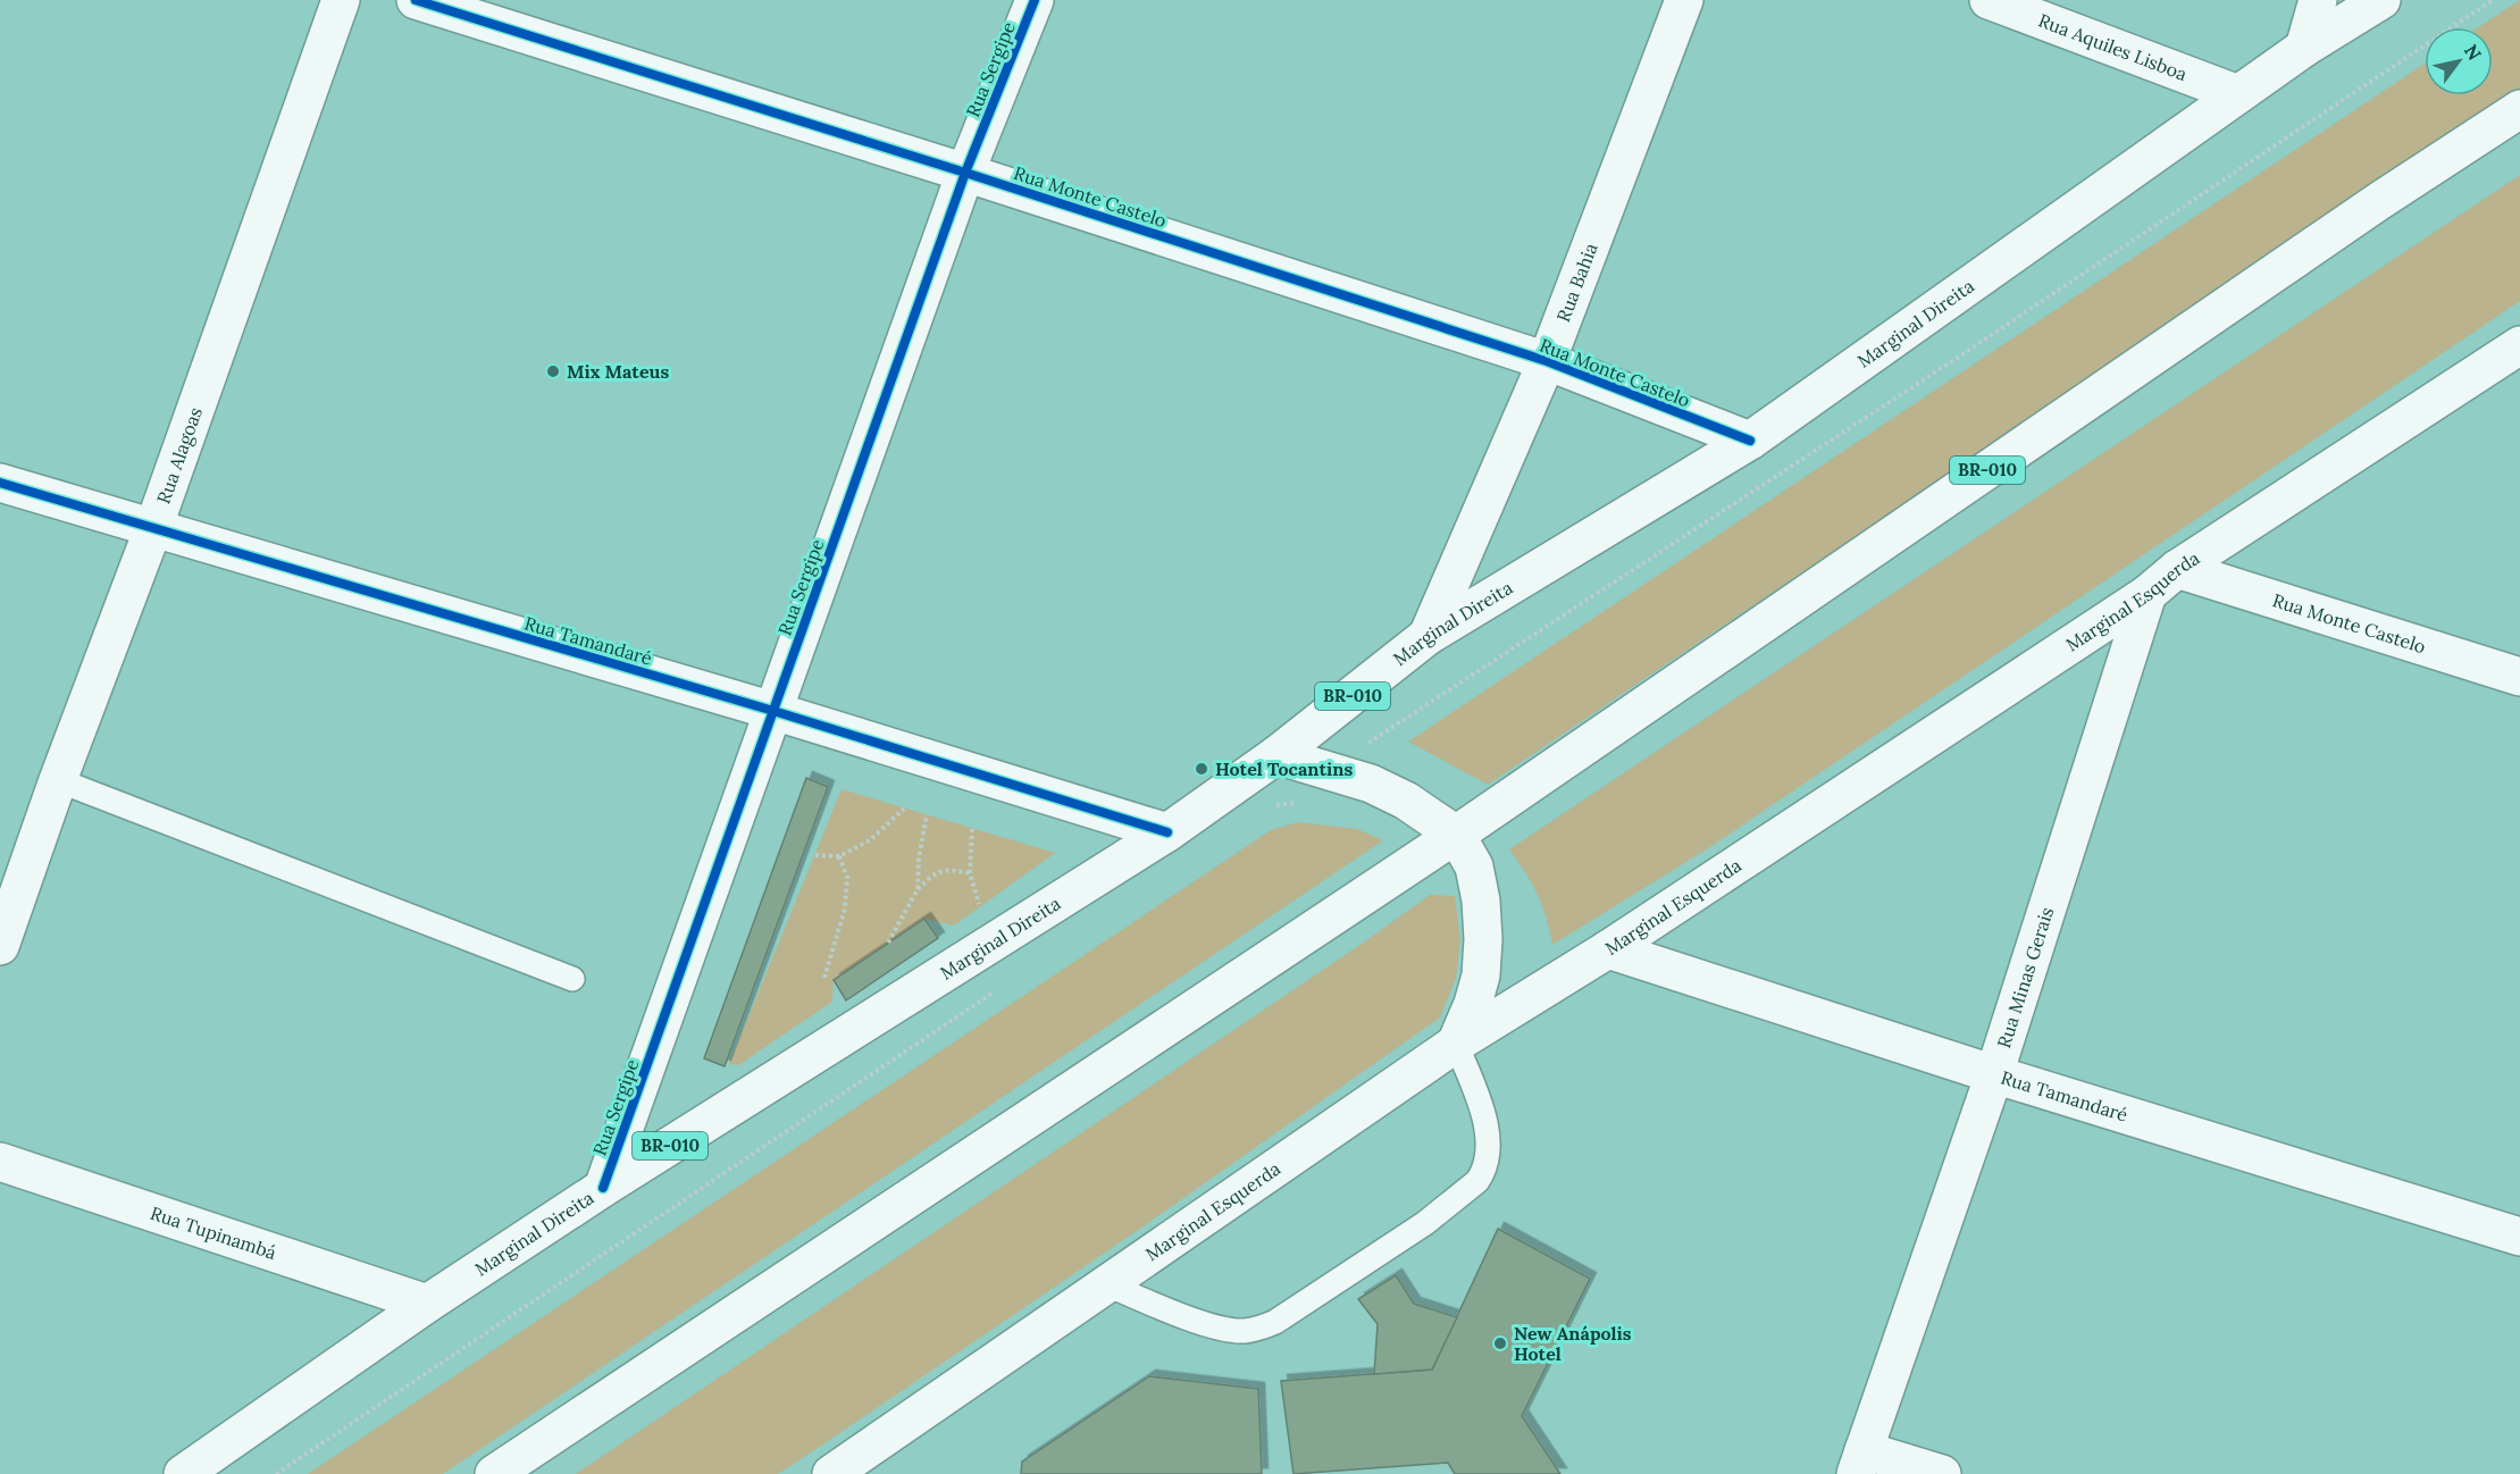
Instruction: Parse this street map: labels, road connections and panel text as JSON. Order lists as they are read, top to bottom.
{
  "streets": {
    "main road": [
      "Rua Aquiles Lisboa",
      "Rua Sergipe",
      "Rua Monte Castelo",
      "Rua Bahia",
      "Marginal Direita",
      "Rua Alagoas",
      "BR-010",
      "Marginal Esquerda",
      "Rua Tamandaré",
      "Rua Minas Gerais",
      "Rua Tupinambá"
    ]
  },
  "crossings": [
    ["Rua Aquiles Lisboa", "Marginal Direita"],
    ["Rua Sergipe", "Rua Monte Castelo"],
    ["Rua Sergipe", "Marginal Direita"],
    ["Rua Sergipe", "Rua Tamandaré"],
    ["Rua Monte Castelo", "Rua Bahia"],
    ["Rua Monte Castelo", "Marginal Direita"],
    ["Rua Monte Castelo", "Marginal Esquerda"],
    ["Rua Bahia", "Marginal Direita"],
    ["Marginal Direita", "Rua Tamandaré"],
    ["Marginal Direita", "Rua Tupinambá"],
    ["Rua Alagoas", "Rua Tamandaré"],
    ["Marginal Esquerda", "Rua Tamandaré"],
    ["Marginal Esquerda", "Rua Minas Gerais"],
    ["Rua Tamandaré", "Rua Minas Gerais"]
  ],
  "places": ["Mix Mateus", "Hotel Tocantins", "New Anápolis Hotel"],
  "north": "top right"
}
